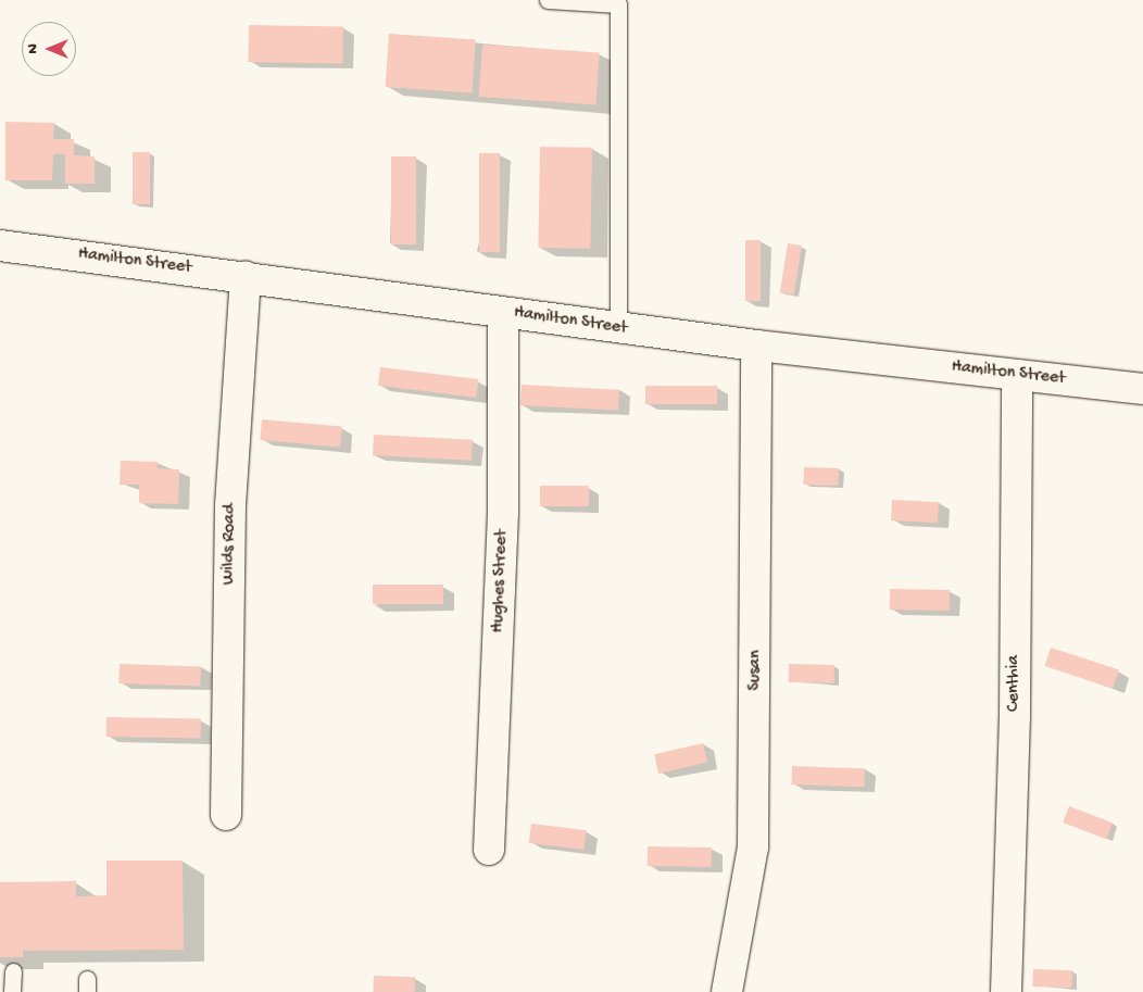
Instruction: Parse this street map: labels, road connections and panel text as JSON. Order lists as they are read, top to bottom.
{
  "streets": {
    "street": [
      "Hamilton Street",
      "Wilds Road",
      "Hughes Street",
      "Susan",
      "Centhia"
    ]
  },
  "crossings": [
    ["Hamilton Street", "Wilds Road"],
    ["Hamilton Street", "Hughes Street"],
    ["Hamilton Street", "Susan"],
    ["Hamilton Street", "Centhia"]
  ],
  "north": "left"
}
